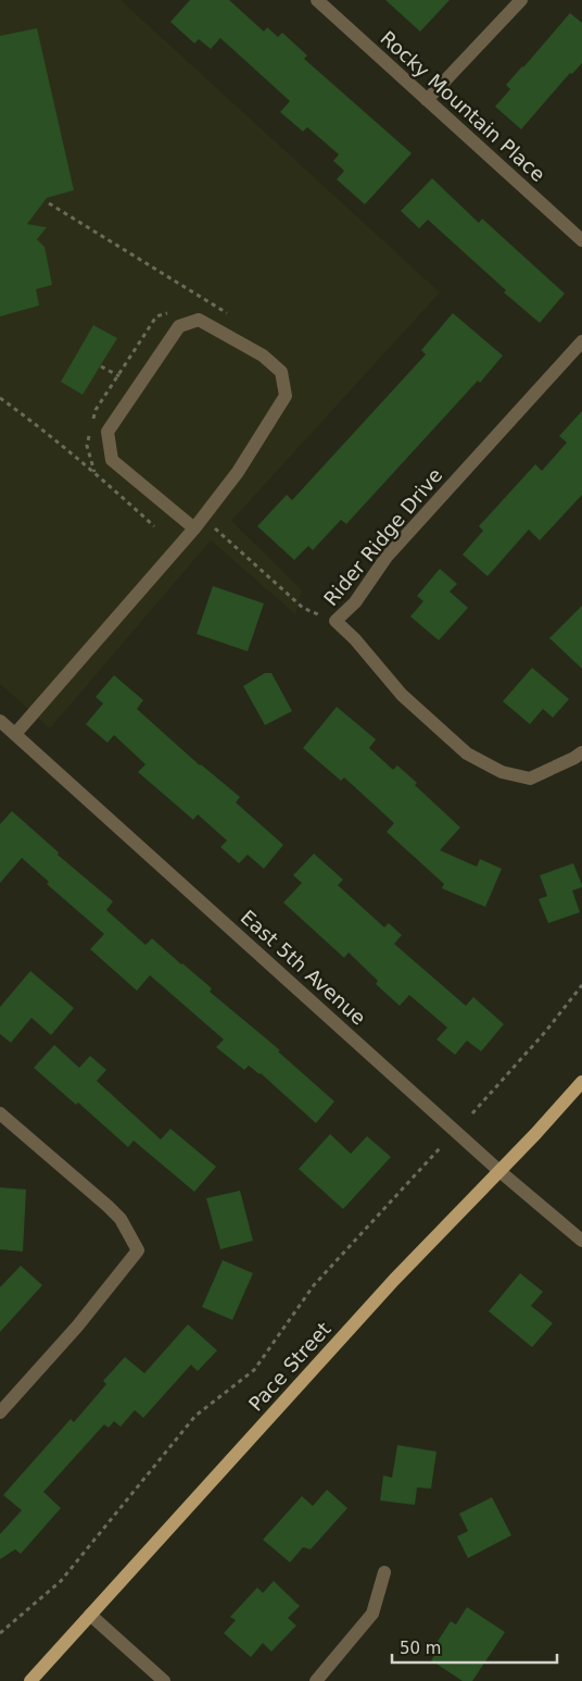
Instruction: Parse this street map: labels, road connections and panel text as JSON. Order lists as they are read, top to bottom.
{
  "streets": {
    "main road": ["Pace Street"],
    "street": ["Rocky Mountain Place", "Rider Ridge Drive", "East 5th Avenue"]
  },
  "crossings": [
    ["East 5th Avenue", "Pace Street"]
  ],
  "scale_bar": "50 m"
}
